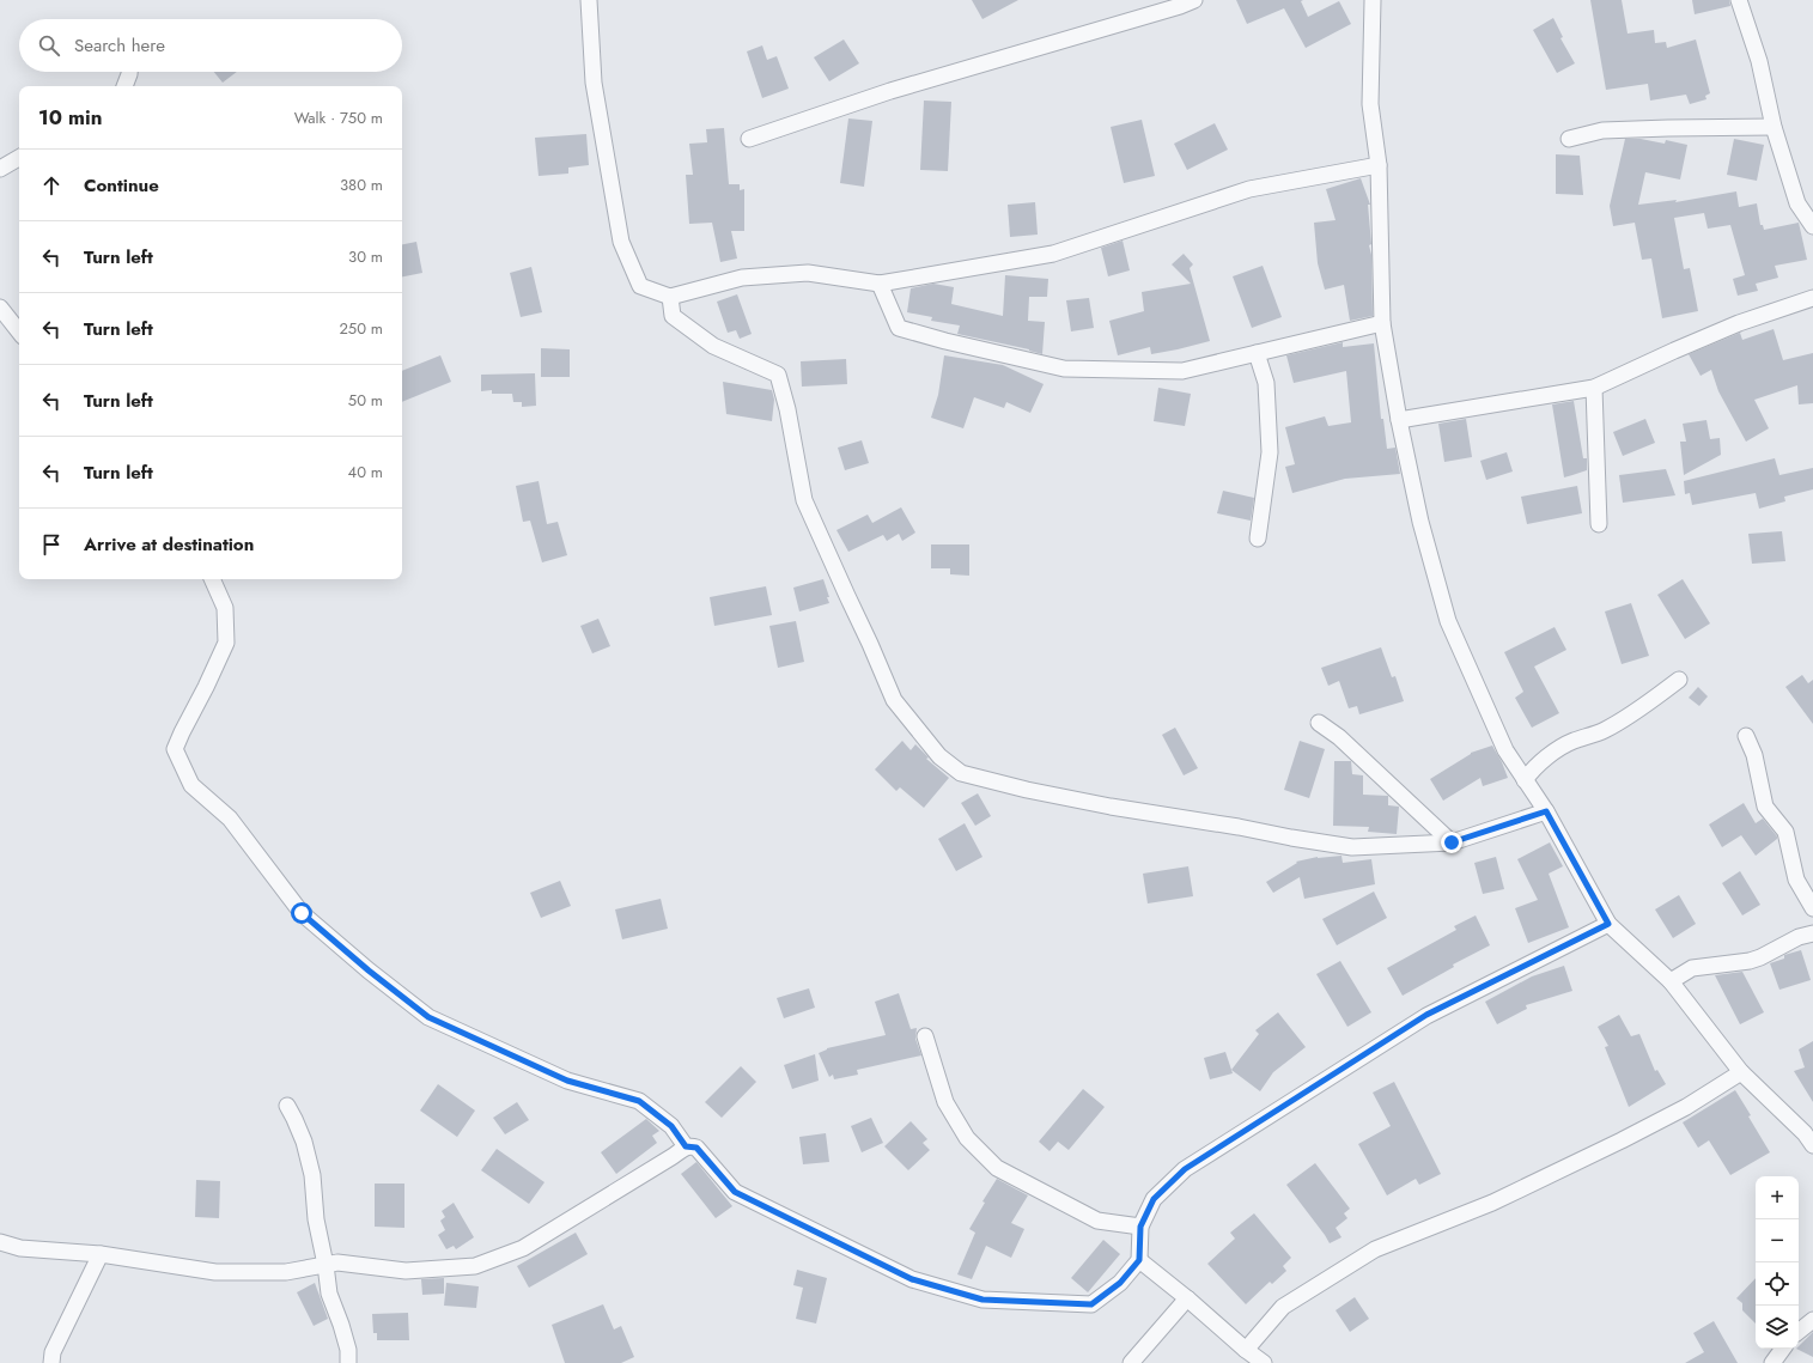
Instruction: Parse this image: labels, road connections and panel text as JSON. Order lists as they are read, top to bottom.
{
  "page": {
    "search": "Search here",
    "heading": ["10 min", "Walk · 750 m"],
    "list": [
      ["Continue", "380 m"],
      ["Turn left", "30 m"],
      ["Turn left", "250 m"],
      ["Turn left", "50 m"],
      ["Turn left", "40 m"],
      "Arrive at destination"
    ],
    "map_buttons": ["+", "−"]
  }
}
